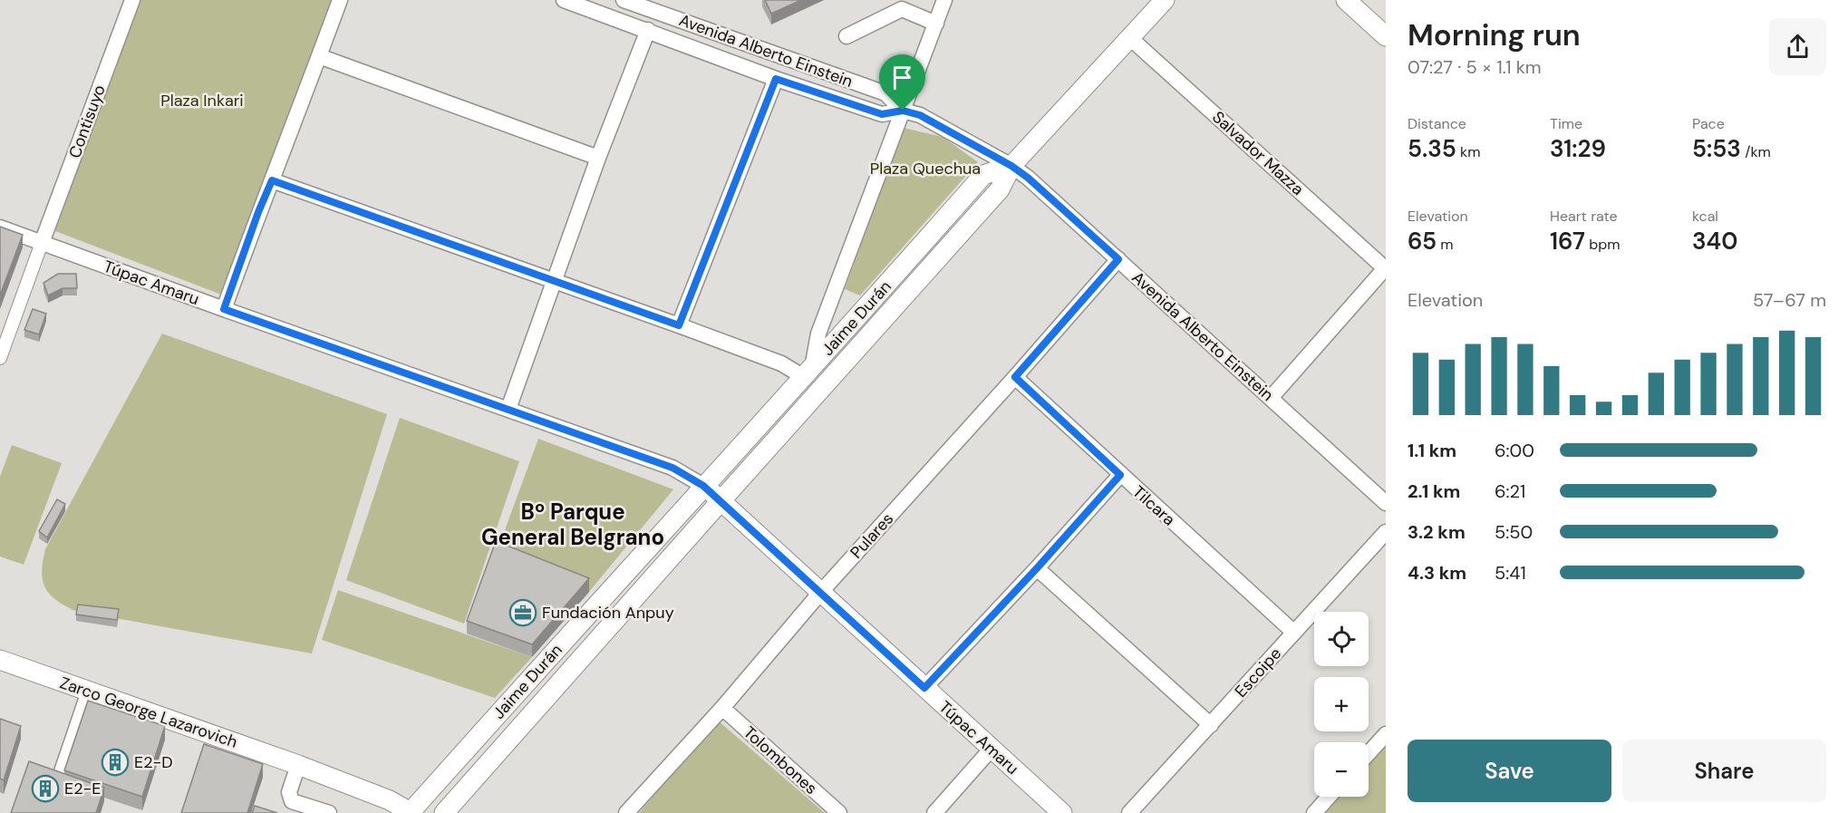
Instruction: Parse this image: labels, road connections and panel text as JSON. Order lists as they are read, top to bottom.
{
  "streets": {
    "street": [
      "Avenida Alberto Einstein",
      "Contisuyo",
      "Salvador Mazza",
      "Túpac Amaru",
      "Jaime Durán",
      "Tilcara",
      "Pulares",
      "Escoipe",
      "Zarco George Lazarovich",
      "Tolombones"
    ]
  },
  "crossings": [
    ["Avenida Alberto Einstein", "Jaime Durán"],
    ["Avenida Alberto Einstein", "Pulares"],
    ["Contisuyo", "Túpac Amaru"],
    ["Túpac Amaru", "Jaime Durán"],
    ["Túpac Amaru", "Pulares"],
    ["Jaime Durán", "Zarco George Lazarovich"],
    ["Tilcara", "Pulares"],
    ["Tilcara", "Escoipe"],
    ["Pulares", "Tolombones"]
  ],
  "districts": ["Bº Parque General Belgrano"],
  "parks": ["Plaza Inkari", "Plaza Quechua"],
  "places": {
    "office": ["Fundación Anpuy"],
    "building": ["E2-D", "E2-E"]
  },
  "page": {
    "heading": ["Morning run", "07:27 · 5 × 1.1 km"],
    "stats": [
      ["Distance", "5.35 km"],
      ["Time", "31:29"],
      ["Pace", "5:53 /km"],
      ["Elevation", "65 m"],
      ["Heart rate", "167 bpm"],
      ["kcal", "340"]
    ],
    "chart": ["Elevation", "57–67 m"],
    "list": [
      {
        "name": "1.1 km",
        "note": "6:00"
      },
      {
        "name": "2.1 km",
        "note": "6:21"
      },
      {
        "name": "3.2 km",
        "note": "5:50"
      },
      {
        "name": "4.3 km",
        "note": "5:41"
      }
    ],
    "map_buttons": ["+", "−"],
    "buttons": ["Save", "Share"]
  }
}
